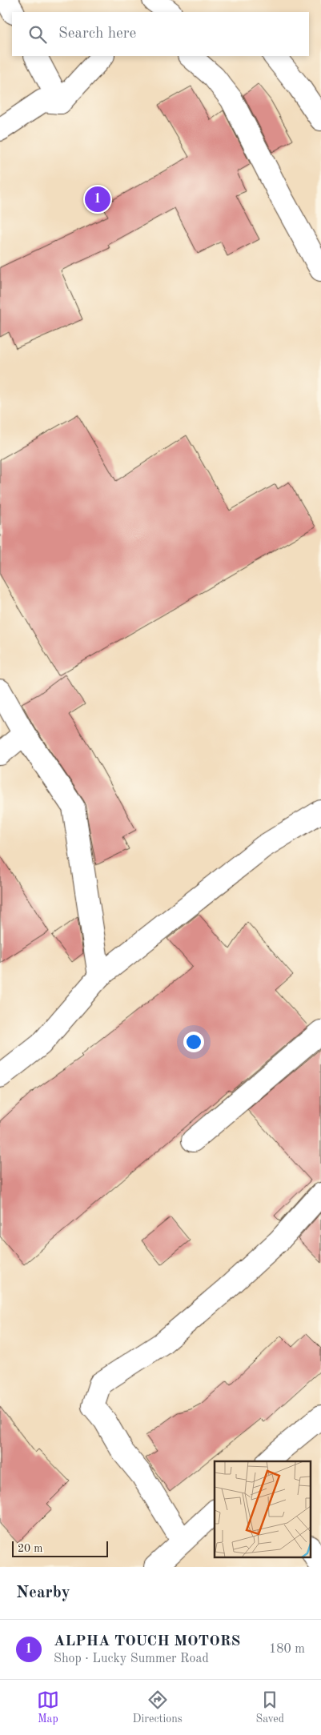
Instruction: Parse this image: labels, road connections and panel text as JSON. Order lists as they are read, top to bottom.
{
  "scale_bar": "20 m",
  "page": {
    "search": "Search here",
    "pins": "1",
    "scale": "20 m",
    "heading": "Nearby",
    "list": [
      {
        "mark": "1",
        "name": "ALPHA TOUCH MOTORS",
        "note": "Shop · Lucky Summer Road",
        "value": "180 m"
      }
    ],
    "nav": ["Map", "Directions", "Saved"]
  }
}
